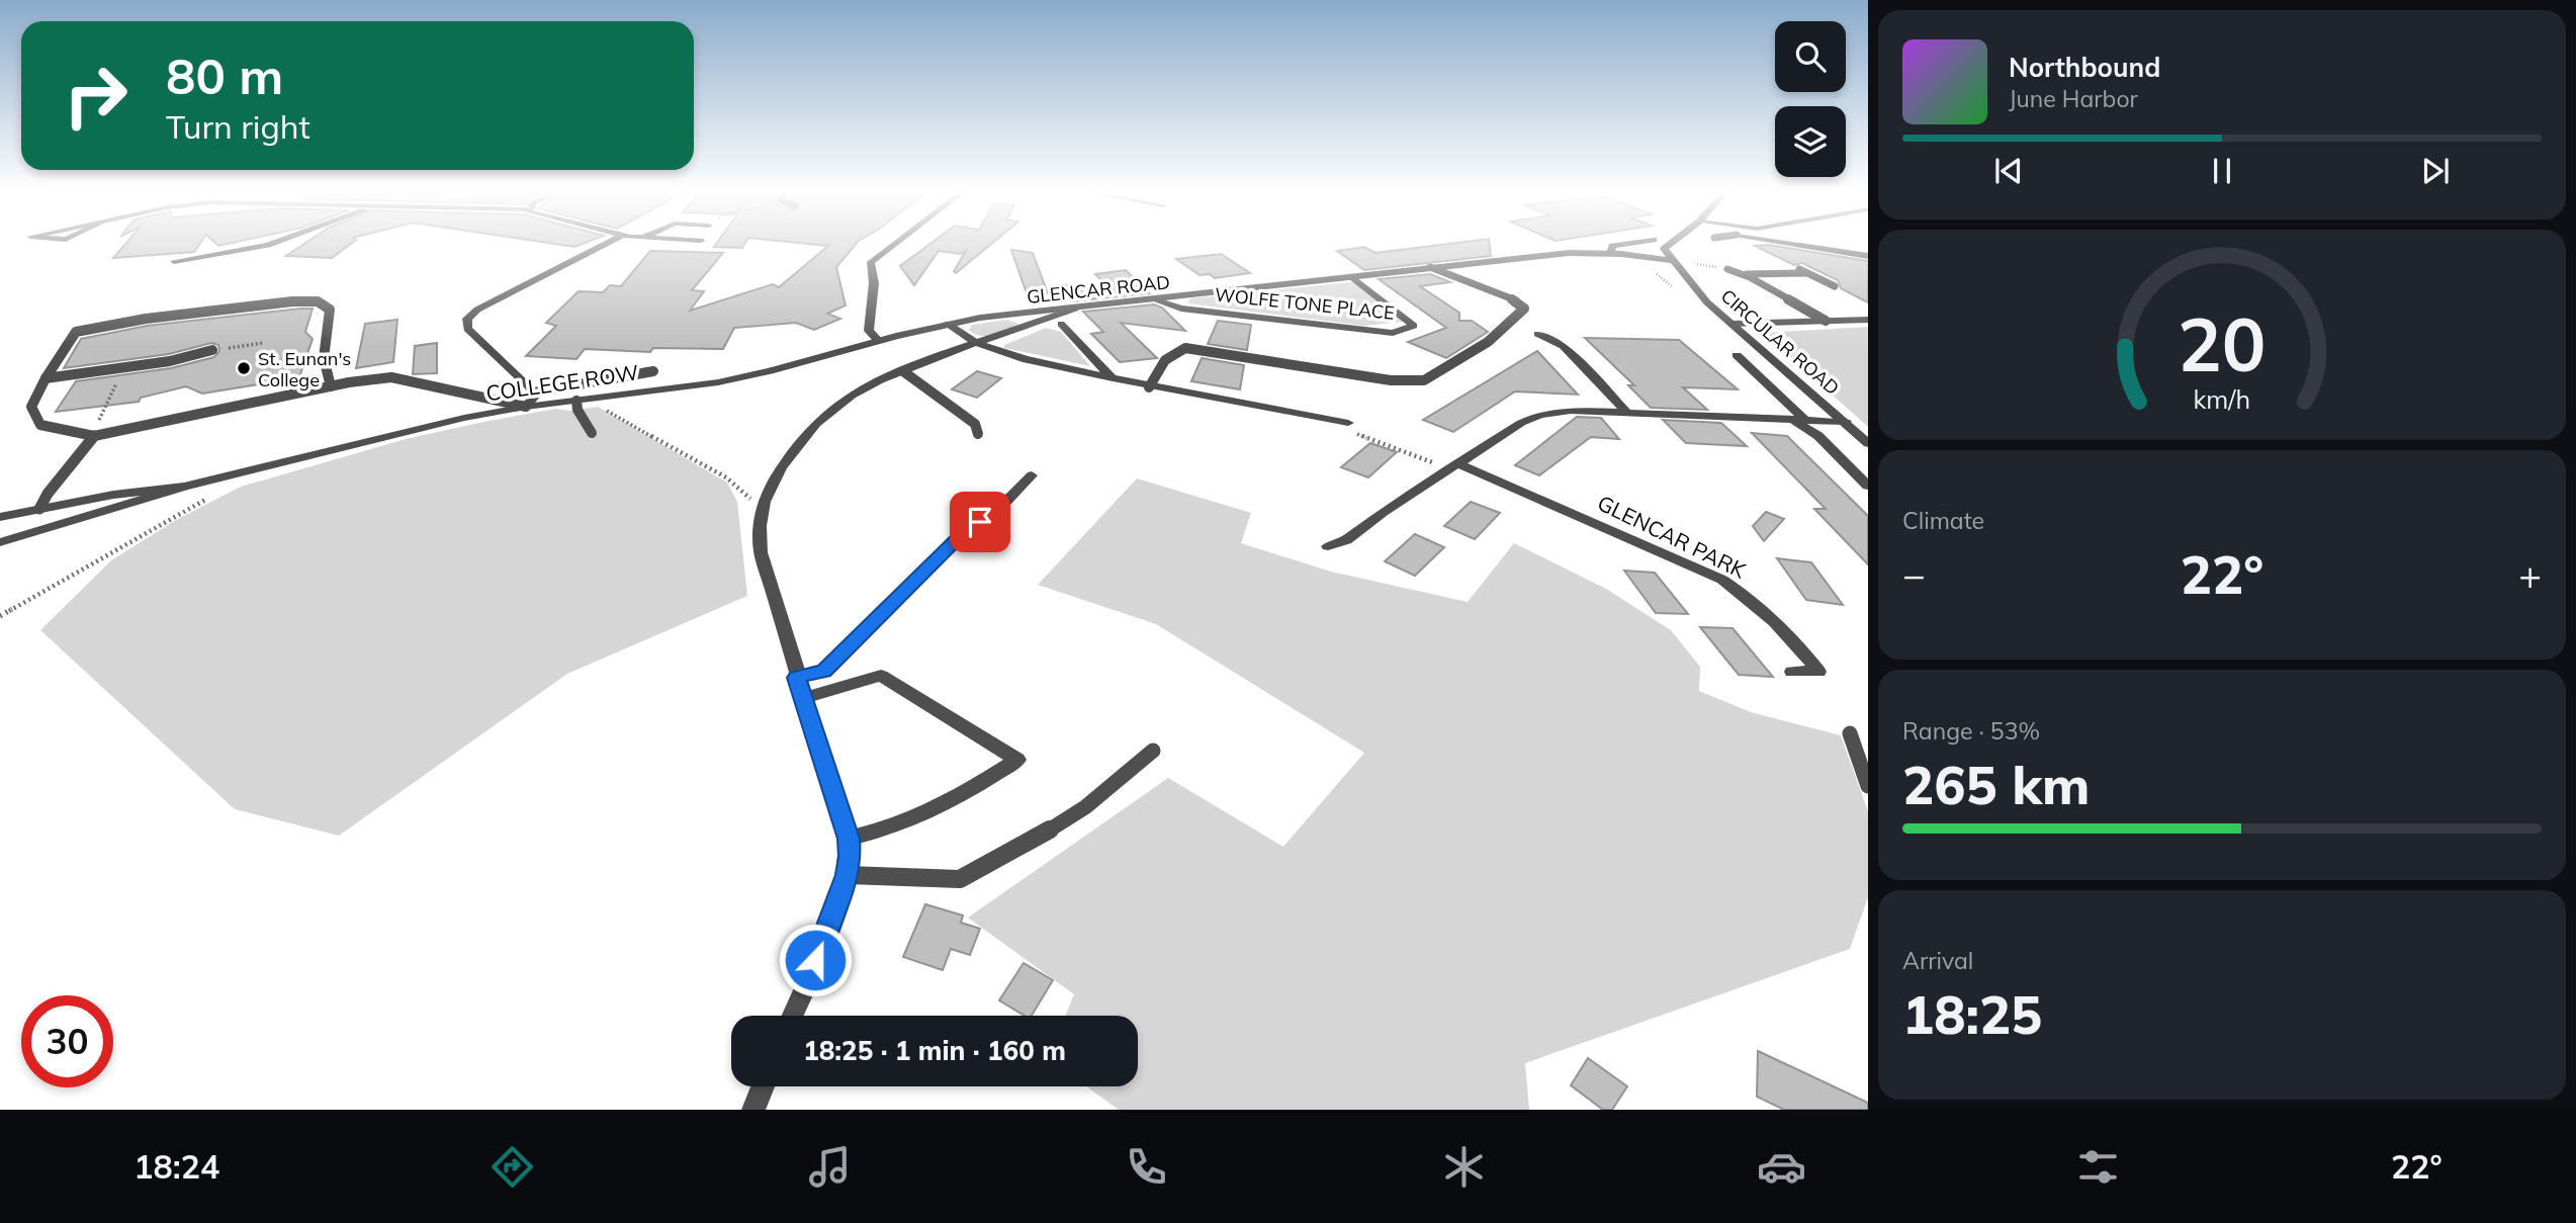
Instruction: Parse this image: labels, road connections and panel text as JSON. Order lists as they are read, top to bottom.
{
  "streets": {
    "street": [
      "GLENCAR ROAD",
      "WOLFE TONE PLACE",
      "CIRCULAR ROAD",
      "COLLEGE ROW",
      "GLENCAR PARK"
    ]
  },
  "crossings": [
    ["GLENCAR ROAD", "WOLFE TONE PLACE"],
    ["GLENCAR ROAD", "CIRCULAR ROAD"],
    ["GLENCAR ROAD", "COLLEGE ROW"]
  ],
  "places": ["St. Eunan's College"],
  "page": {
    "turn": ["80 m", "Turn right"],
    "song": ["Northbound", "June Harbor"],
    "tile": [
      "Climate",
      ["Range · 53%", "265 km"],
      ["Arrival", "18:25"]
    ],
    "heat": ["−", "22°", "+"],
    "limit": "30",
    "trip": "18:25 · 1 min · 160 m",
    "tabs": ["18:24", "22°"],
    "gauge": ["20", "km/h"]
  }
}
